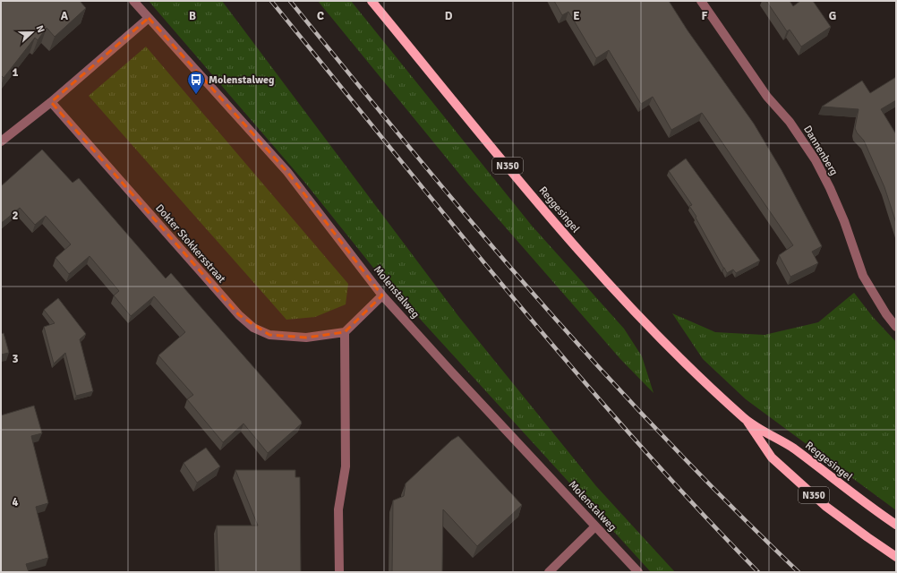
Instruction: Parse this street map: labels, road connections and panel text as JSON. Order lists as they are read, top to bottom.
{
  "streets": {
    "main road": ["N350", "Reggesingel"],
    "street": ["Dannenberg", "Dokter Stokkersstraat", "Molenstalweg"]
  },
  "places": {
    "bus stop": ["Molenstalweg"]
  },
  "north": "right",
  "grid": {
    "columns": [
      "A",
      "B",
      "C",
      "D",
      "E",
      "F",
      "G"
    ],
    "rows": [
      "1",
      "2",
      "3",
      "4"
    ]
  }
}
